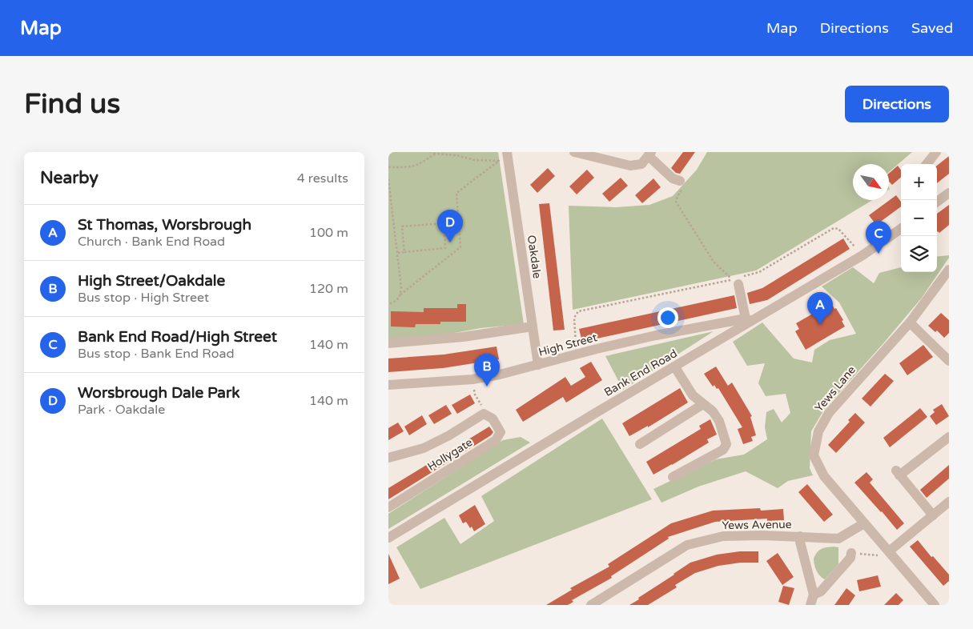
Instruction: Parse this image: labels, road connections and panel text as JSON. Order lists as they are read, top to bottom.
{
  "streets": {
    "street": [
      "Oakdale",
      "High Street",
      "Bank End Road",
      "Yews Lane",
      "Hollygate",
      "Yews Avenue"
    ]
  },
  "crossings": [
    ["Oakdale", "High Street"],
    ["High Street", "Bank End Road"],
    ["Yews Lane", "Yews Avenue"]
  ],
  "north": "bottom right",
  "page": {
    "header": "Map",
    "nav": ["Map", "Directions", "Saved"],
    "buttons": "Directions",
    "title": "Find us",
    "heading": ["Nearby", "4 results"],
    "map_buttons": ["+", "−"],
    "list": [
      {
        "mark": "A",
        "name": "St Thomas, Worsbrough",
        "note": "Church · Bank End Road",
        "value": "100 m"
      },
      {
        "mark": "B",
        "name": "High Street/Oakdale",
        "note": "Bus stop · High Street",
        "value": "120 m"
      },
      {
        "mark": "C",
        "name": "Bank End Road/High Street",
        "note": "Bus stop · Bank End Road",
        "value": "140 m"
      },
      {
        "mark": "D",
        "name": "Worsbrough Dale Park",
        "note": "Park · Oakdale",
        "value": "140 m"
      }
    ],
    "pins": [
      "D",
      "C",
      "A",
      "B"
    ]
  }
}
